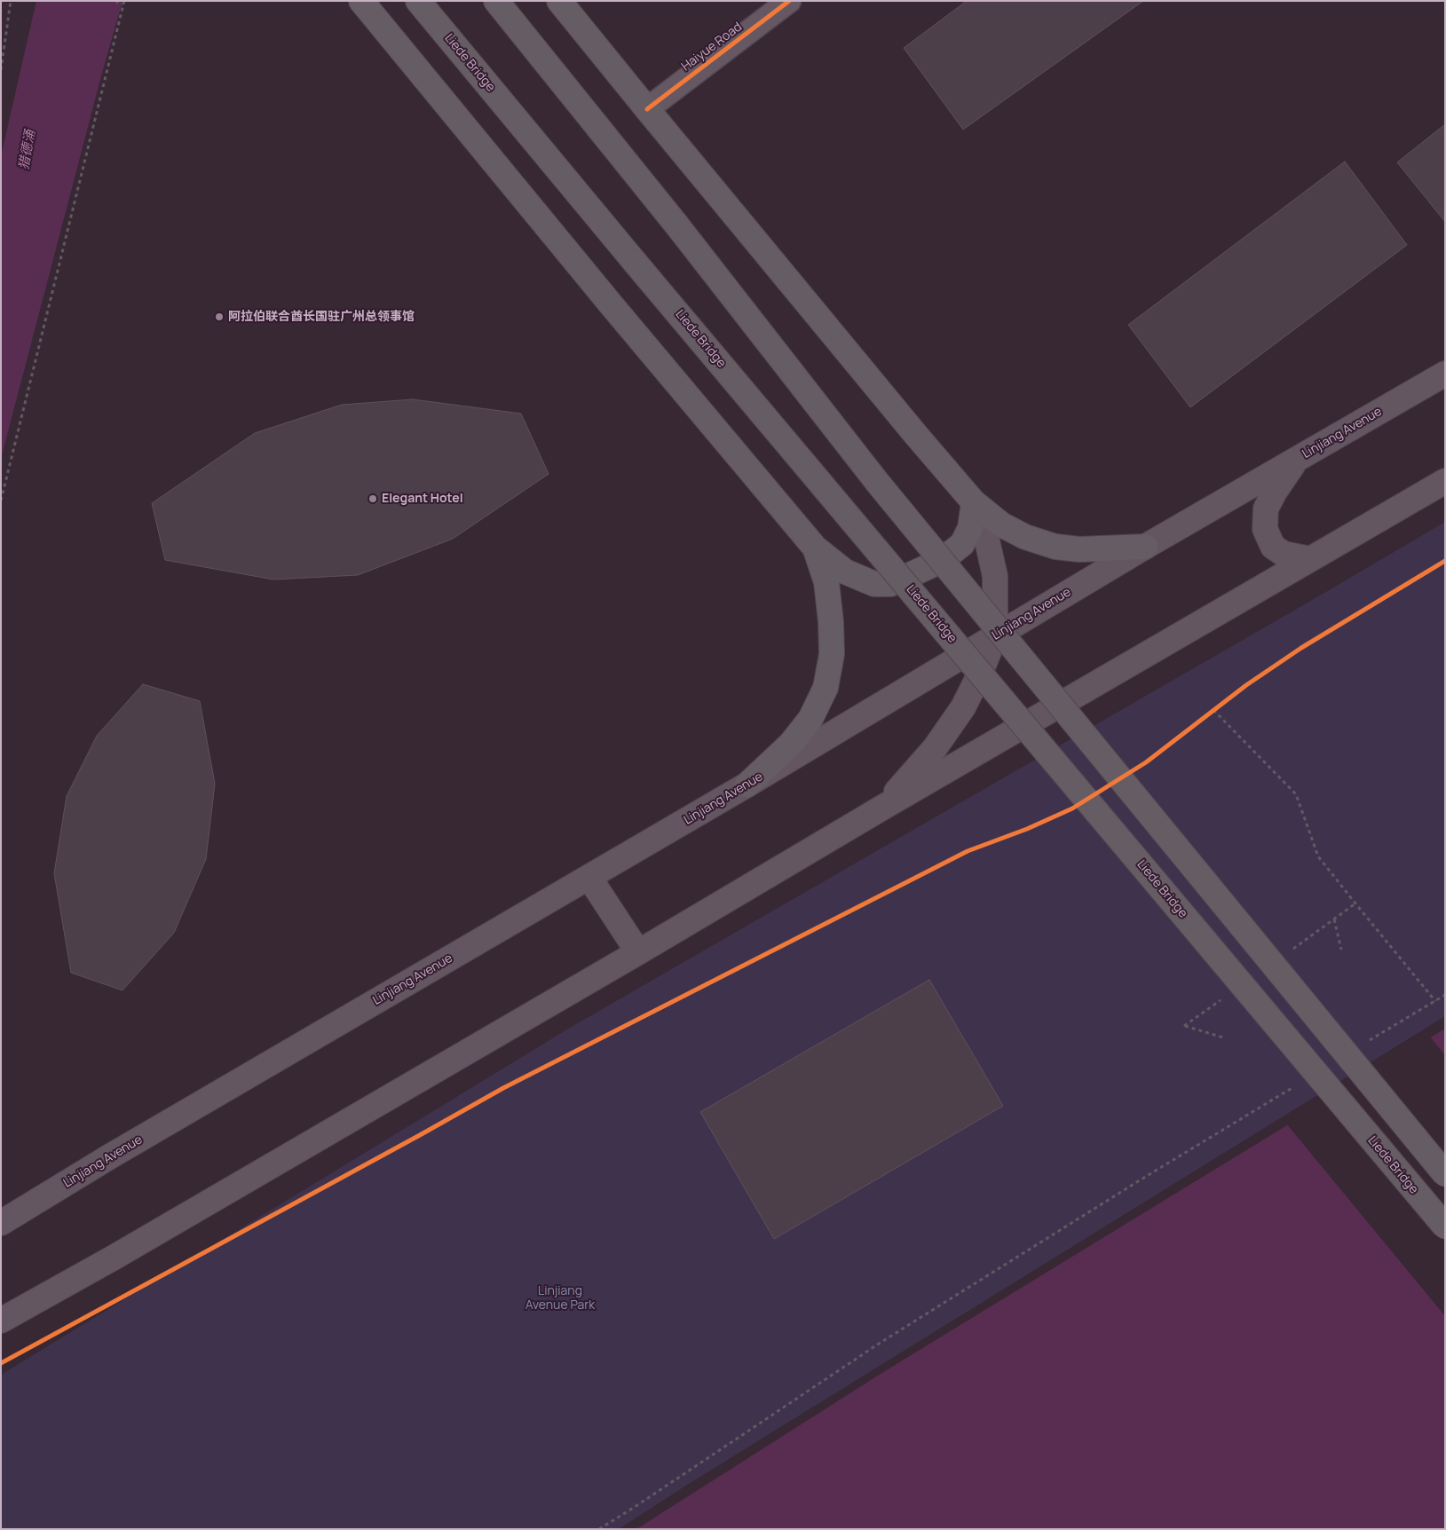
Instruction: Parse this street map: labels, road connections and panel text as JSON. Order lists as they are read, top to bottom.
{
  "streets": {
    "highway": ["Liede Bridge"],
    "main road": ["Linjiang Avenue"],
    "street": ["Haiyue Road"]
  },
  "water": ["猎德涌"],
  "parks": ["Linjiang Avenue Park"],
  "places": ["阿拉伯联合酋长国驻广州总领事馆", "Elegant Hotel"]
}
